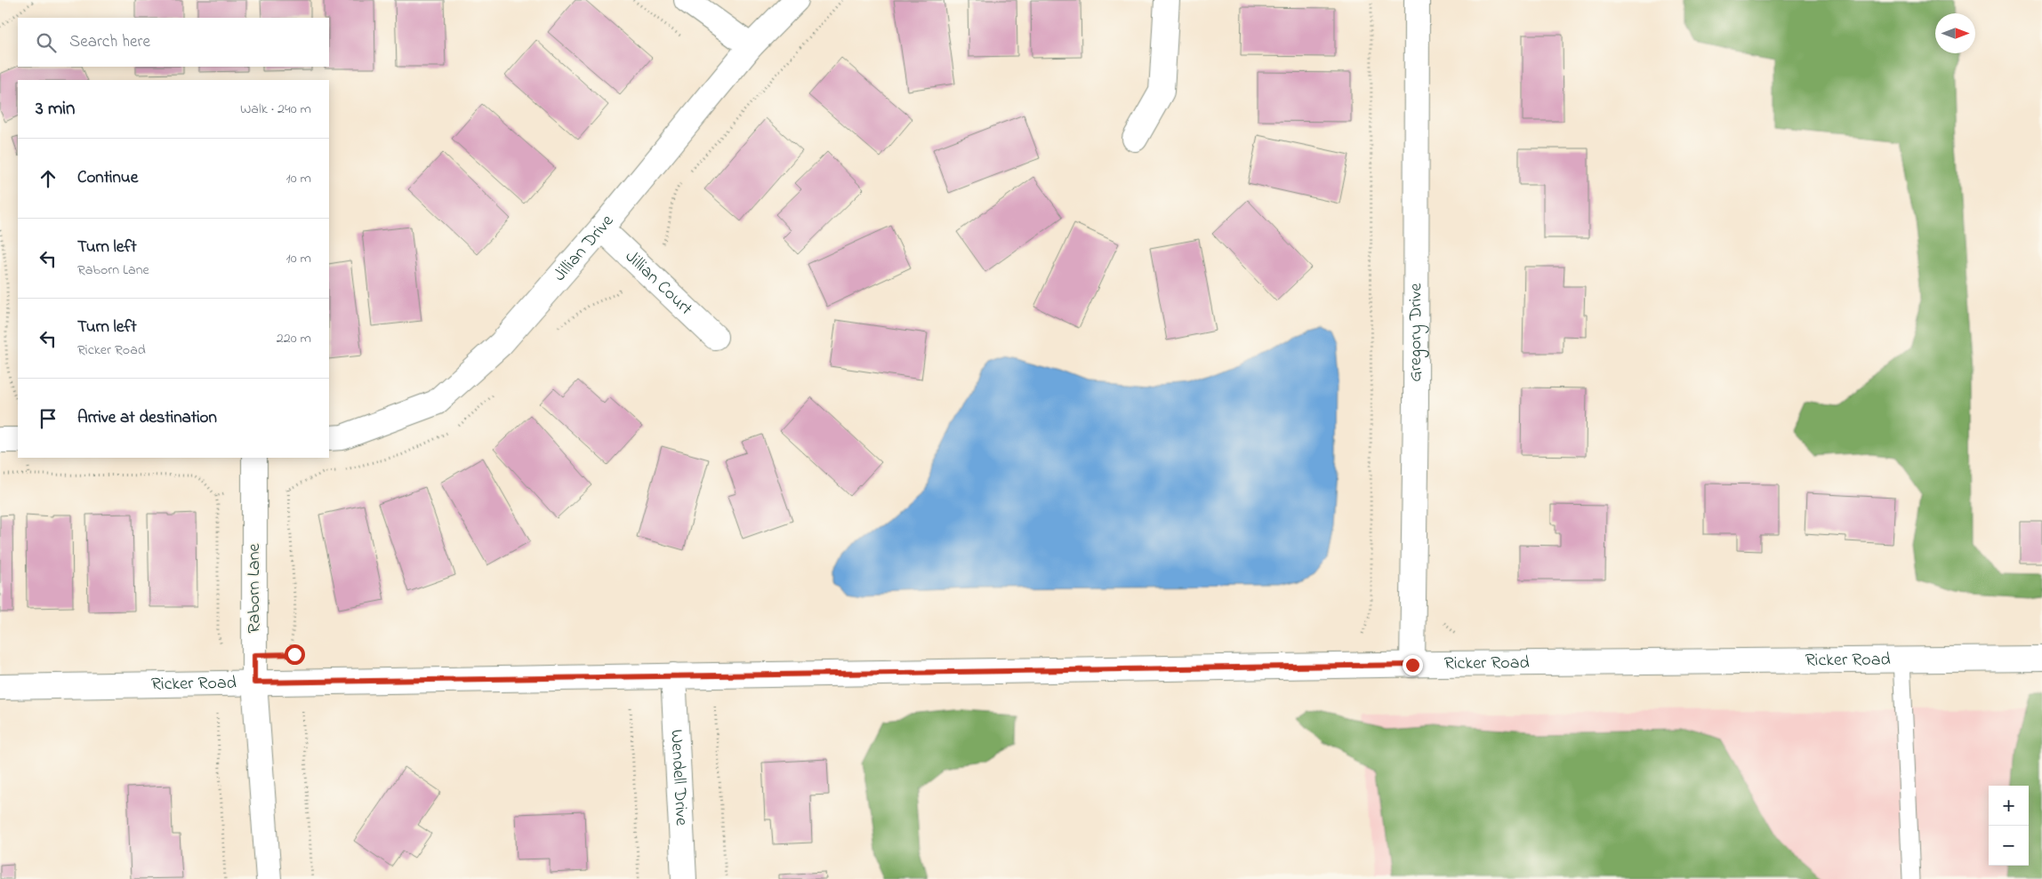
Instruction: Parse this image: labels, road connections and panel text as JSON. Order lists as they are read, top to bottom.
{
  "streets": {
    "street": [
      "Jillian Drive",
      "Jillian Court",
      "Gregory Drive",
      "Raborn Lane",
      "Ricker Road",
      "Wendell Drive"
    ]
  },
  "crossings": [
    ["Jillian Drive", "Jillian Court"],
    ["Gregory Drive", "Ricker Road"],
    ["Raborn Lane", "Ricker Road"],
    ["Ricker Road", "Wendell Drive"]
  ],
  "north": "right",
  "page": {
    "search": "Search here",
    "heading": ["3 min", "Walk · 240 m"],
    "list": [
      ["Continue", "10 m"],
      ["Turn left", "Raborn Lane", "10 m"],
      ["Turn left", "Ricker Road", "220 m"],
      "Arrive at destination"
    ],
    "map_buttons": ["+", "−"]
  }
}
